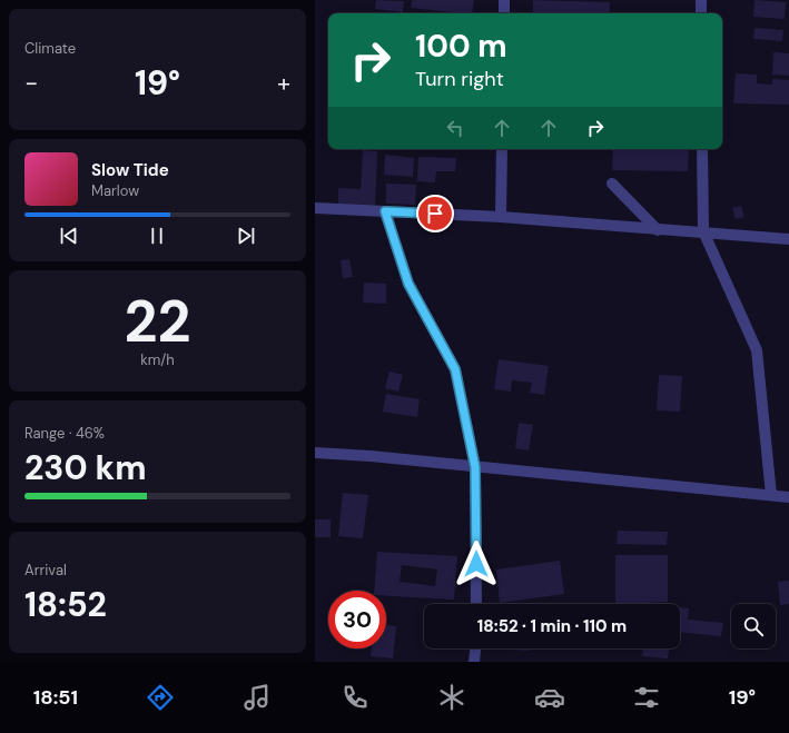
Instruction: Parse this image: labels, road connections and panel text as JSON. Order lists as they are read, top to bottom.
{
  "page": {
    "tile": [
      "Climate",
      ["22", "km/h"],
      ["Range · 46%", "230 km"],
      ["Arrival", "18:52"]
    ],
    "turn": ["100 m", "Turn right"],
    "heat": ["−", "19°", "+"],
    "song": ["Slow Tide", "Marlow"],
    "limit": "30",
    "trip": "18:52 · 1 min · 110 m",
    "tabs": ["18:51", "19°"]
  }
}
